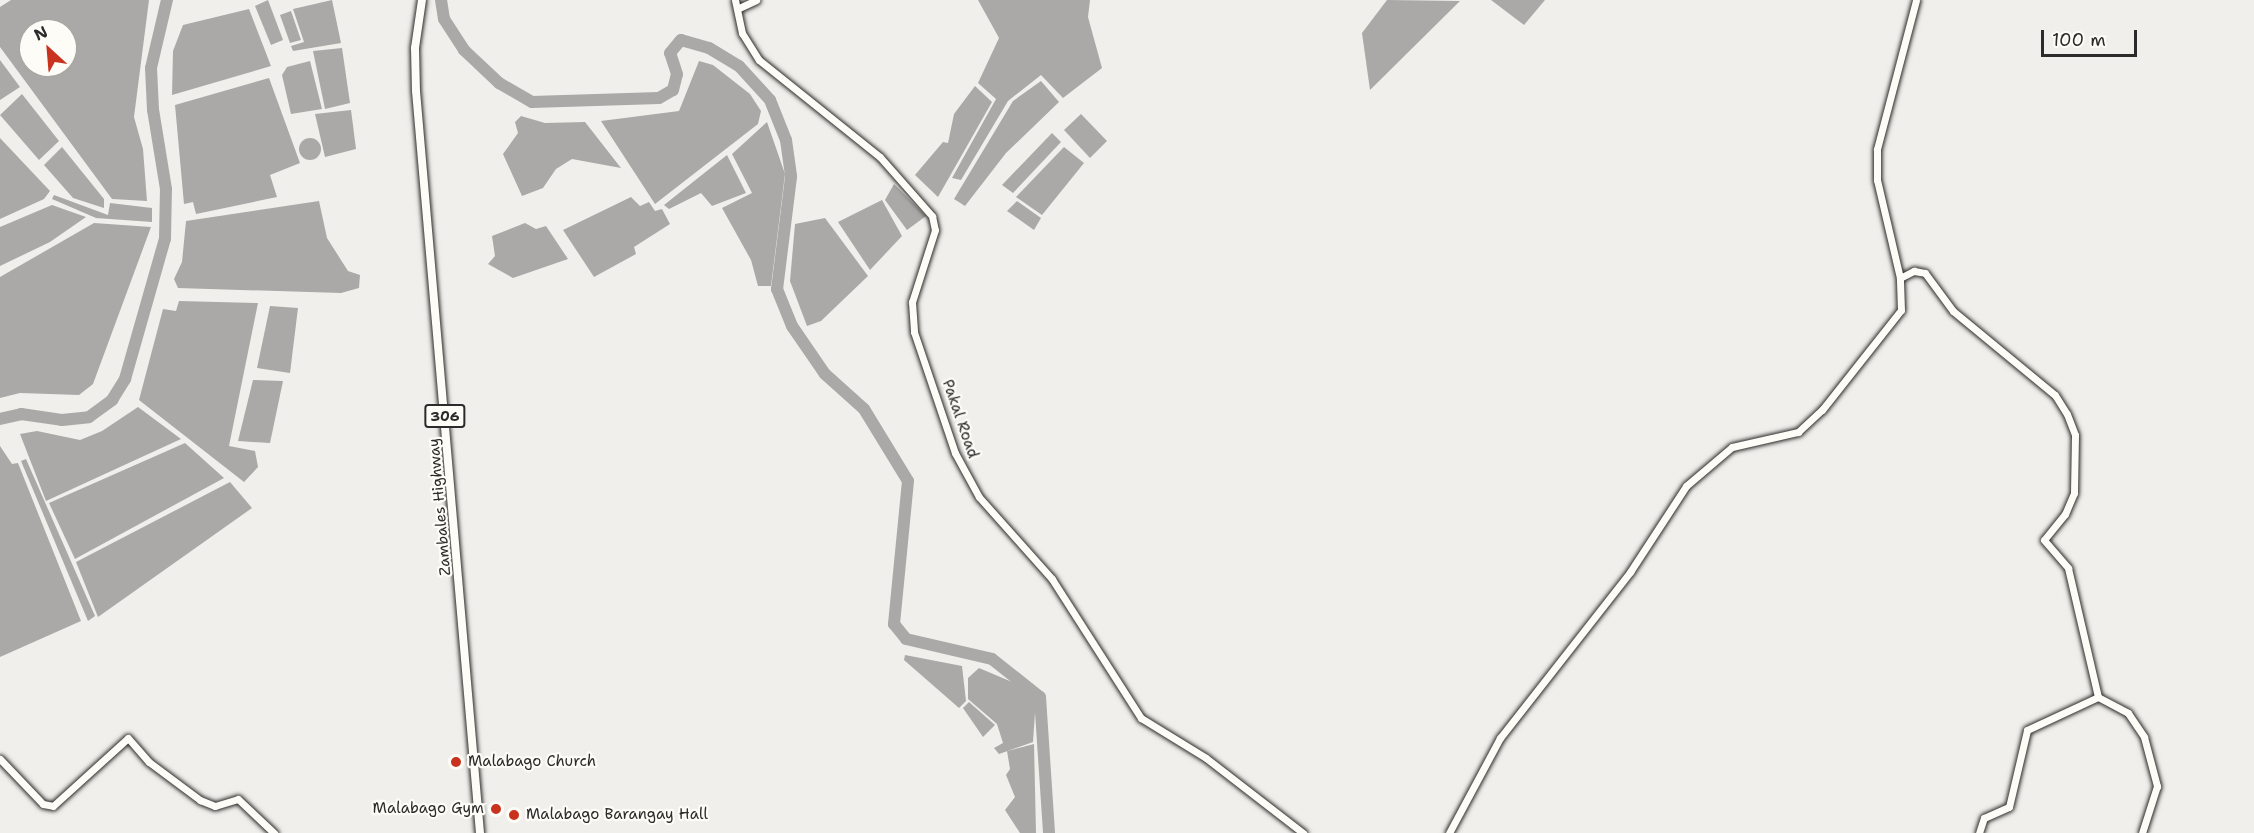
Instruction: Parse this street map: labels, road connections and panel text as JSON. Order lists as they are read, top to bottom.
{
  "streets": {
    "main road": ["306", "Zambales Highway"],
    "street": ["Pakal Road"]
  },
  "places": ["Malabago Church", "Malabago Gym", "Malabago Barangay Hall"],
  "scale_bar": "100 m",
  "north": "top left"
}
